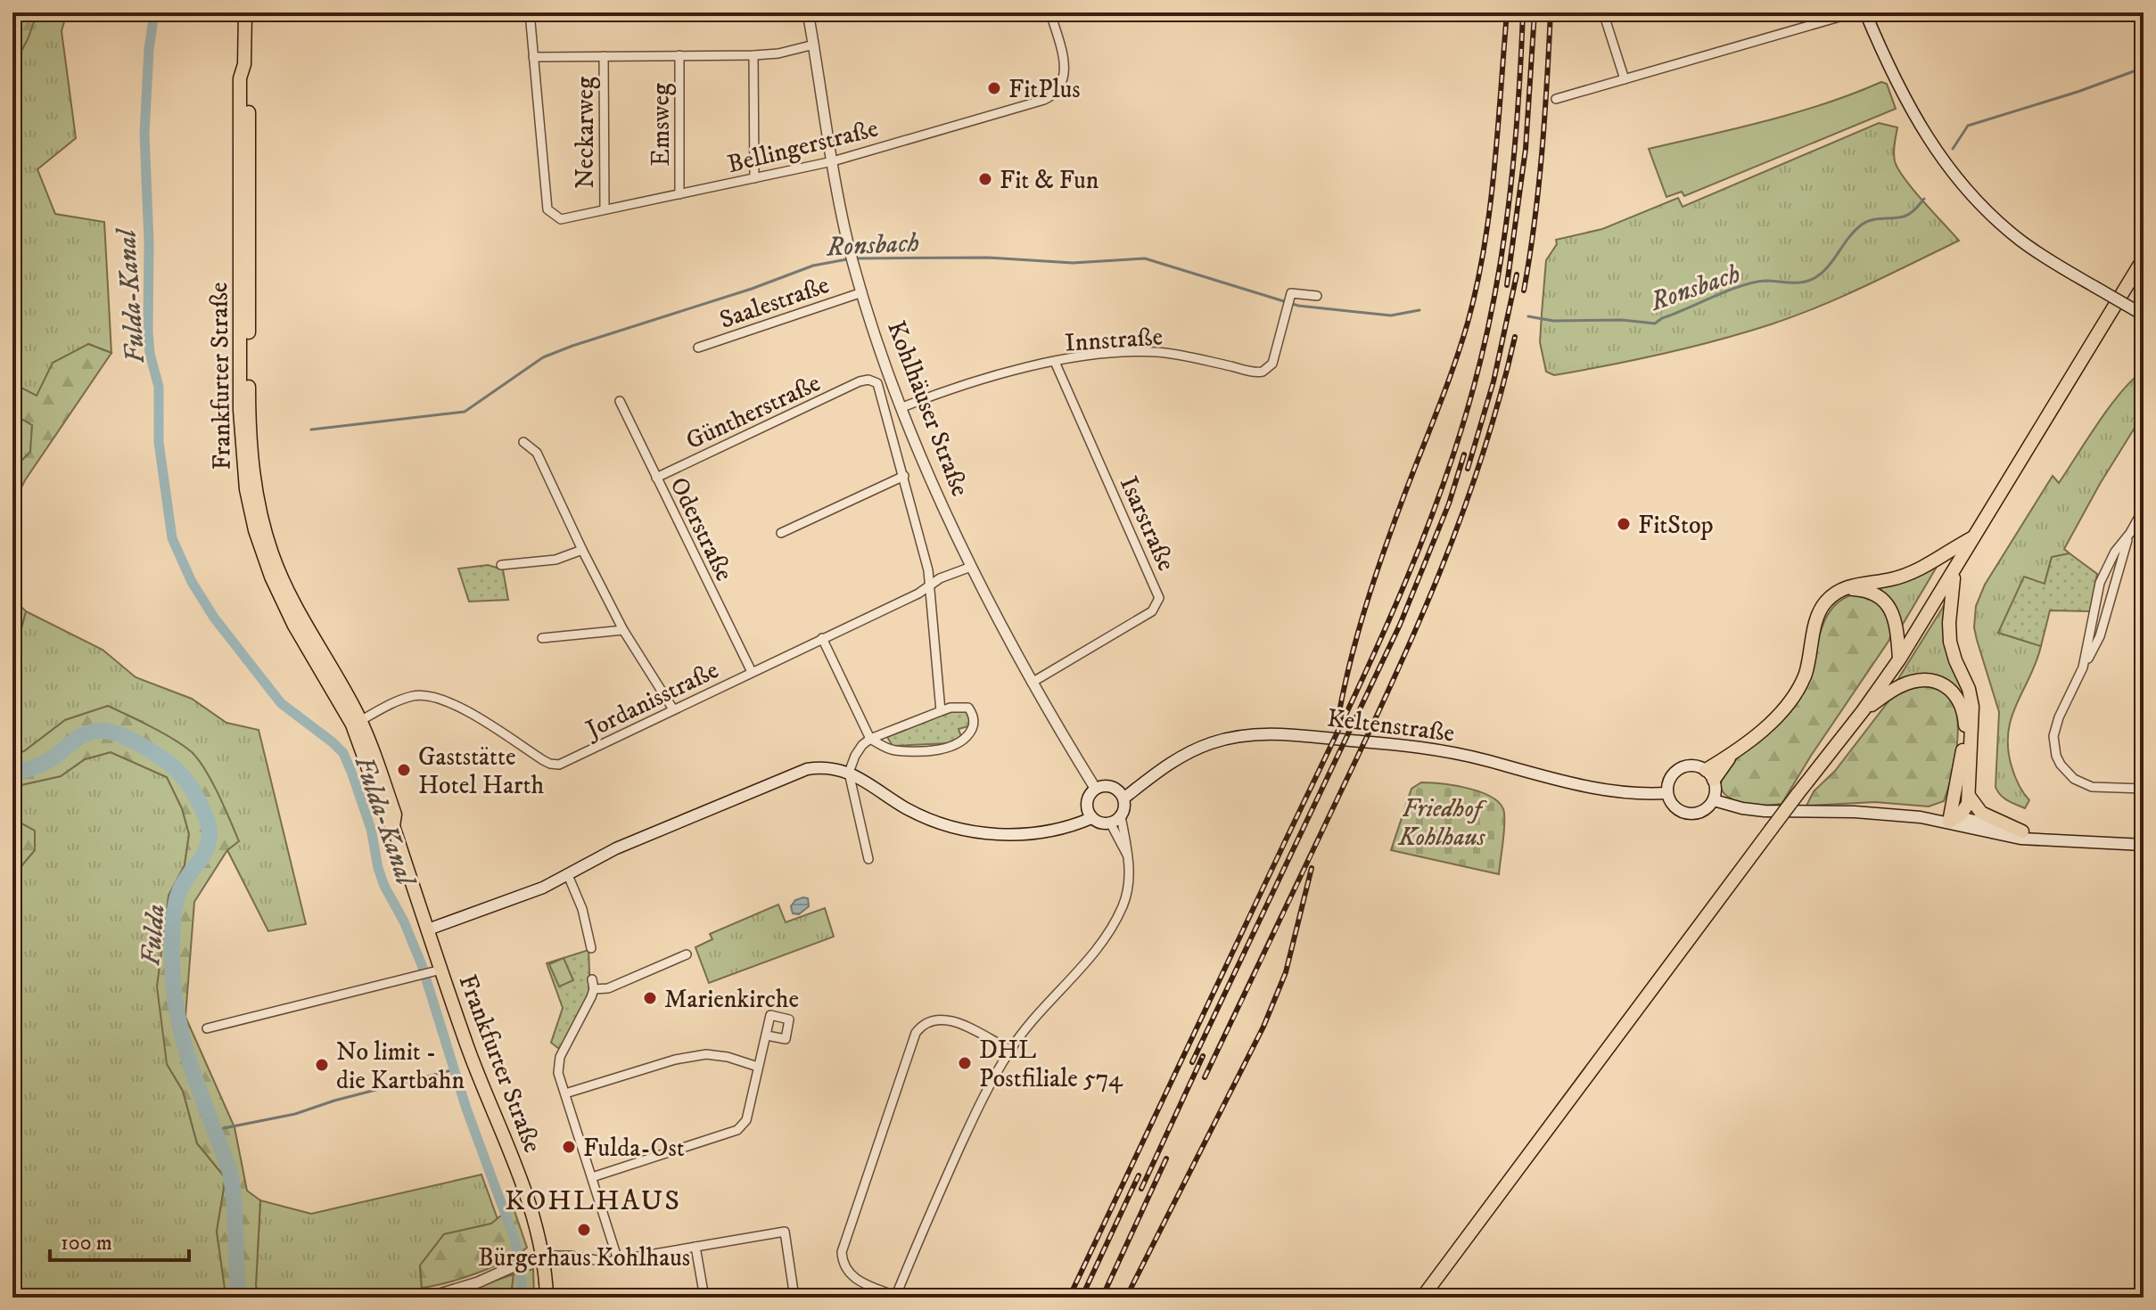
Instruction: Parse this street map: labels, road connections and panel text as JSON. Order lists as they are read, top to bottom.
{
  "streets": {
    "main road": ["Frankfurter Straße", "Keltenstraße"],
    "street": [
      "Emsweg",
      "Neckarweg",
      "Bellingerstraße",
      "Saalestraße",
      "Innstraße",
      "Kohlhäuser Straße",
      "Güntherstraße",
      "Isarstraße",
      "Oderstraße",
      "Jordanisstraße"
    ]
  },
  "crossings": [
    ["Emsweg", "Bellingerstraße"],
    ["Neckarweg", "Bellingerstraße"],
    ["Bellingerstraße", "Kohlhäuser Straße"],
    ["Saalestraße", "Kohlhäuser Straße"],
    ["Innstraße", "Kohlhäuser Straße"],
    ["Innstraße", "Isarstraße"],
    ["Frankfurter Straße", "Jordanisstraße"],
    ["Kohlhäuser Straße", "Isarstraße"],
    ["Kohlhäuser Straße", "Jordanisstraße"],
    ["Kohlhäuser Straße", "Keltenstraße"],
    ["Güntherstraße", "Oderstraße"],
    ["Oderstraße", "Jordanisstraße"]
  ],
  "districts": ["KOHLHAUS"],
  "water": ["Ronsbach", "Fulda-Kanal", "Fulda"],
  "parks": ["Friedhof Kohlhaus"],
  "places": [
    "FitPlus",
    "Fit & Fun",
    "FitStop",
    "Gaststätte Hotel Harth",
    "Marienkirche",
    "DHL Postfiliale 574",
    "No limit - die Kartbahn",
    "Fulda-Ost",
    "Bürgerhaus Kohlhaus"
  ],
  "scale_bar": "100 m"
}
